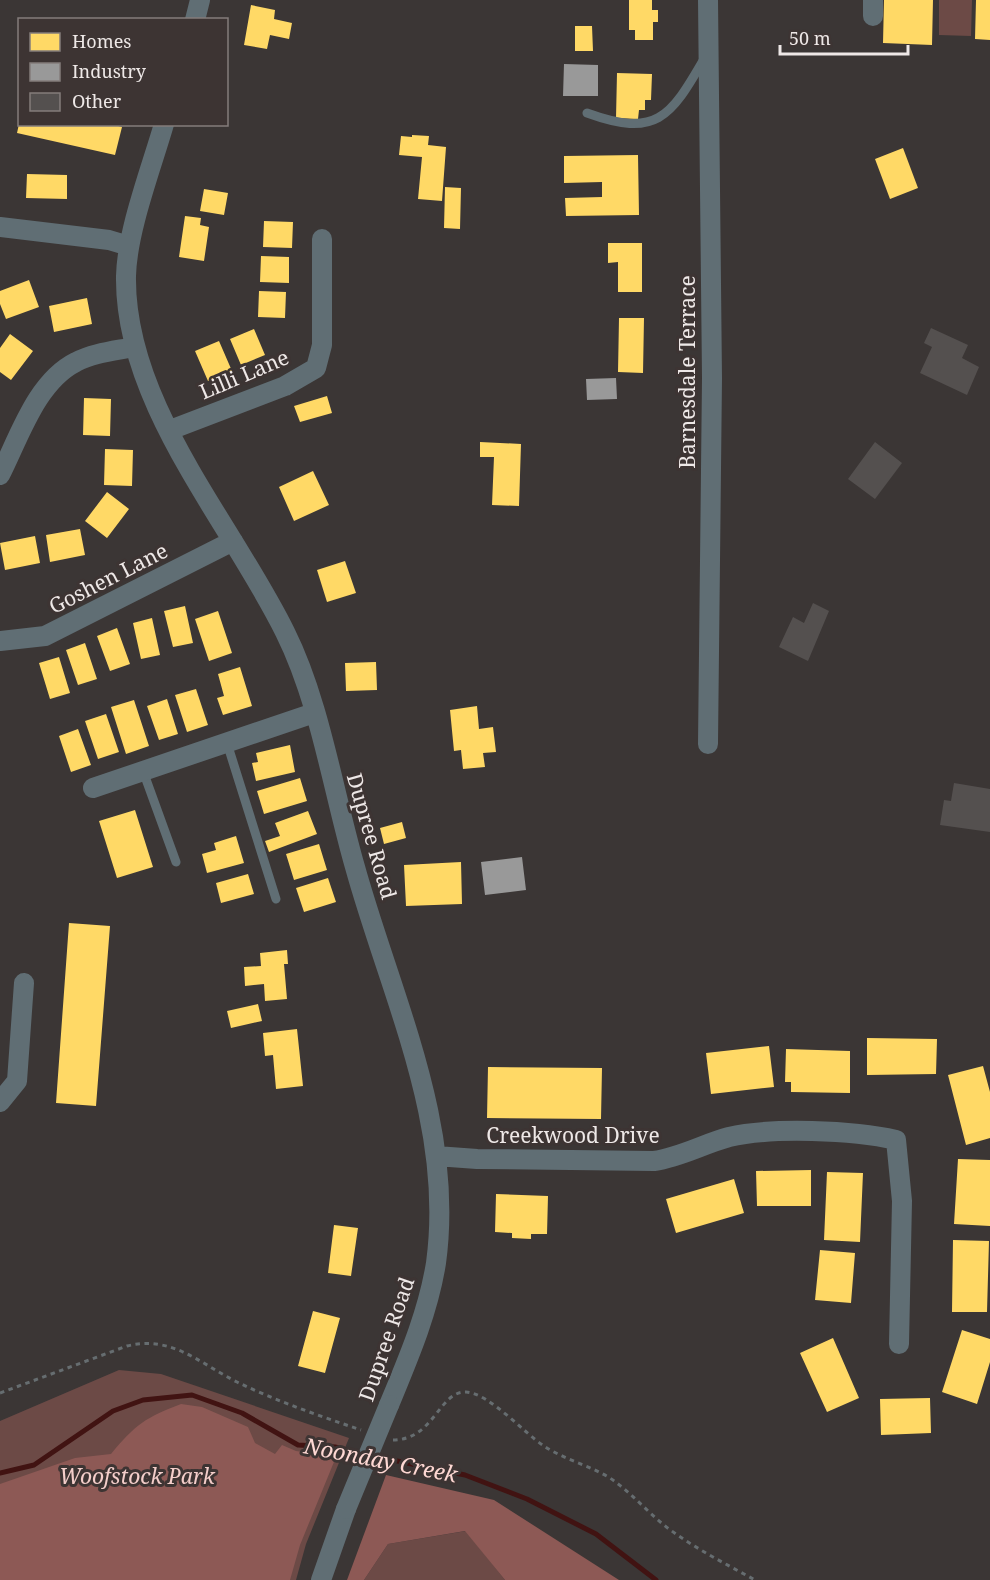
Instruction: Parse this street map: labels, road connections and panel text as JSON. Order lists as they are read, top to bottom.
{
  "streets": {
    "street": [
      "Barnesdale Terrace",
      "Lilli Lane",
      "Goshen Lane",
      "Dupree Road",
      "Creekwood Drive"
    ]
  },
  "crossings": [
    ["Lilli Lane", "Dupree Road"],
    ["Goshen Lane", "Dupree Road"],
    ["Dupree Road", "Creekwood Drive"]
  ],
  "water": ["Noonday Creek"],
  "parks": ["Woofstock Park"],
  "legend": ["Homes", "Industry", "Other"],
  "scale_bar": "50 m"
}
